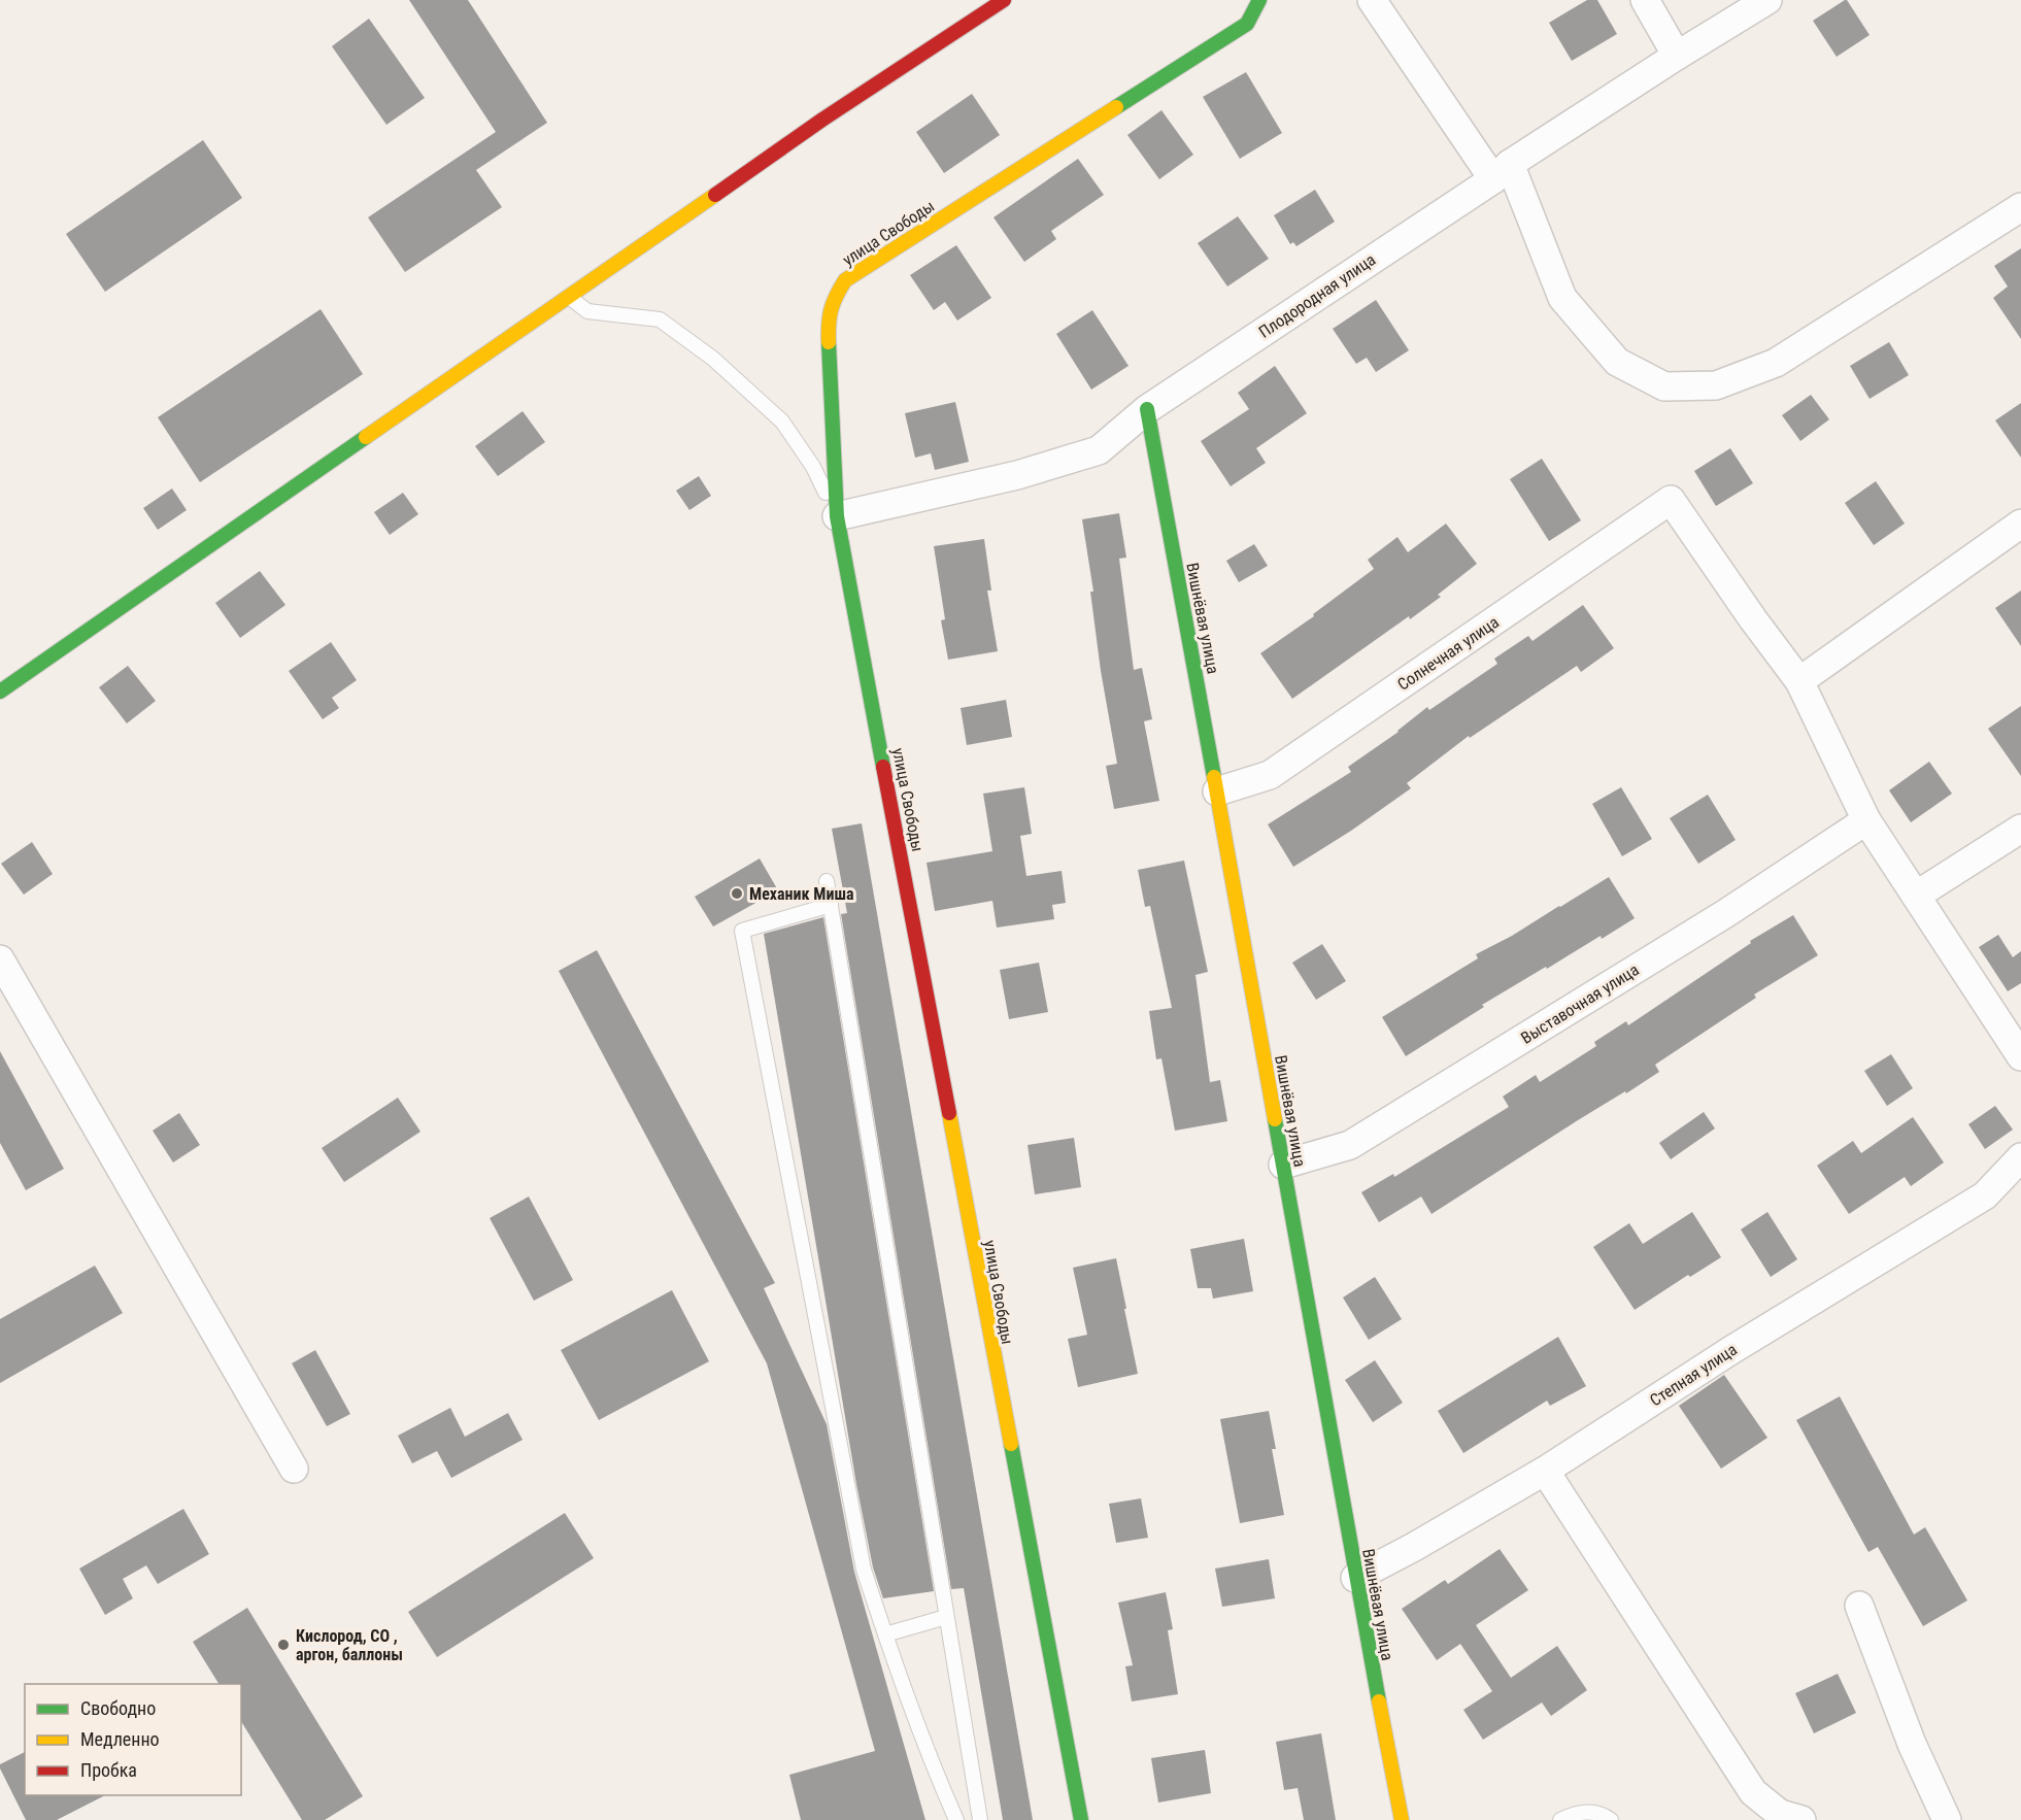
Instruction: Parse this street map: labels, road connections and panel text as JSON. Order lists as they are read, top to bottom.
{
  "streets": {
    "street": [
      "улица Свободы",
      "Плодородная улица",
      "Вишнёвая улица",
      "Солнечная улица",
      "Выставочная улица",
      "Степная улица"
    ]
  },
  "crossings": [
    ["улица Свободы", "Плодородная улица"],
    ["Плодородная улица", "Вишнёвая улица"],
    ["Вишнёвая улица", "Солнечная улица"],
    ["Вишнёвая улица", "Выставочная улица"],
    ["Вишнёвая улица", "Степная улица"]
  ],
  "places": ["Механик Миша", "Кислород, СО , аргон, баллоны"],
  "legend": ["Свободно", "Медленно", "Пробка"]
}
